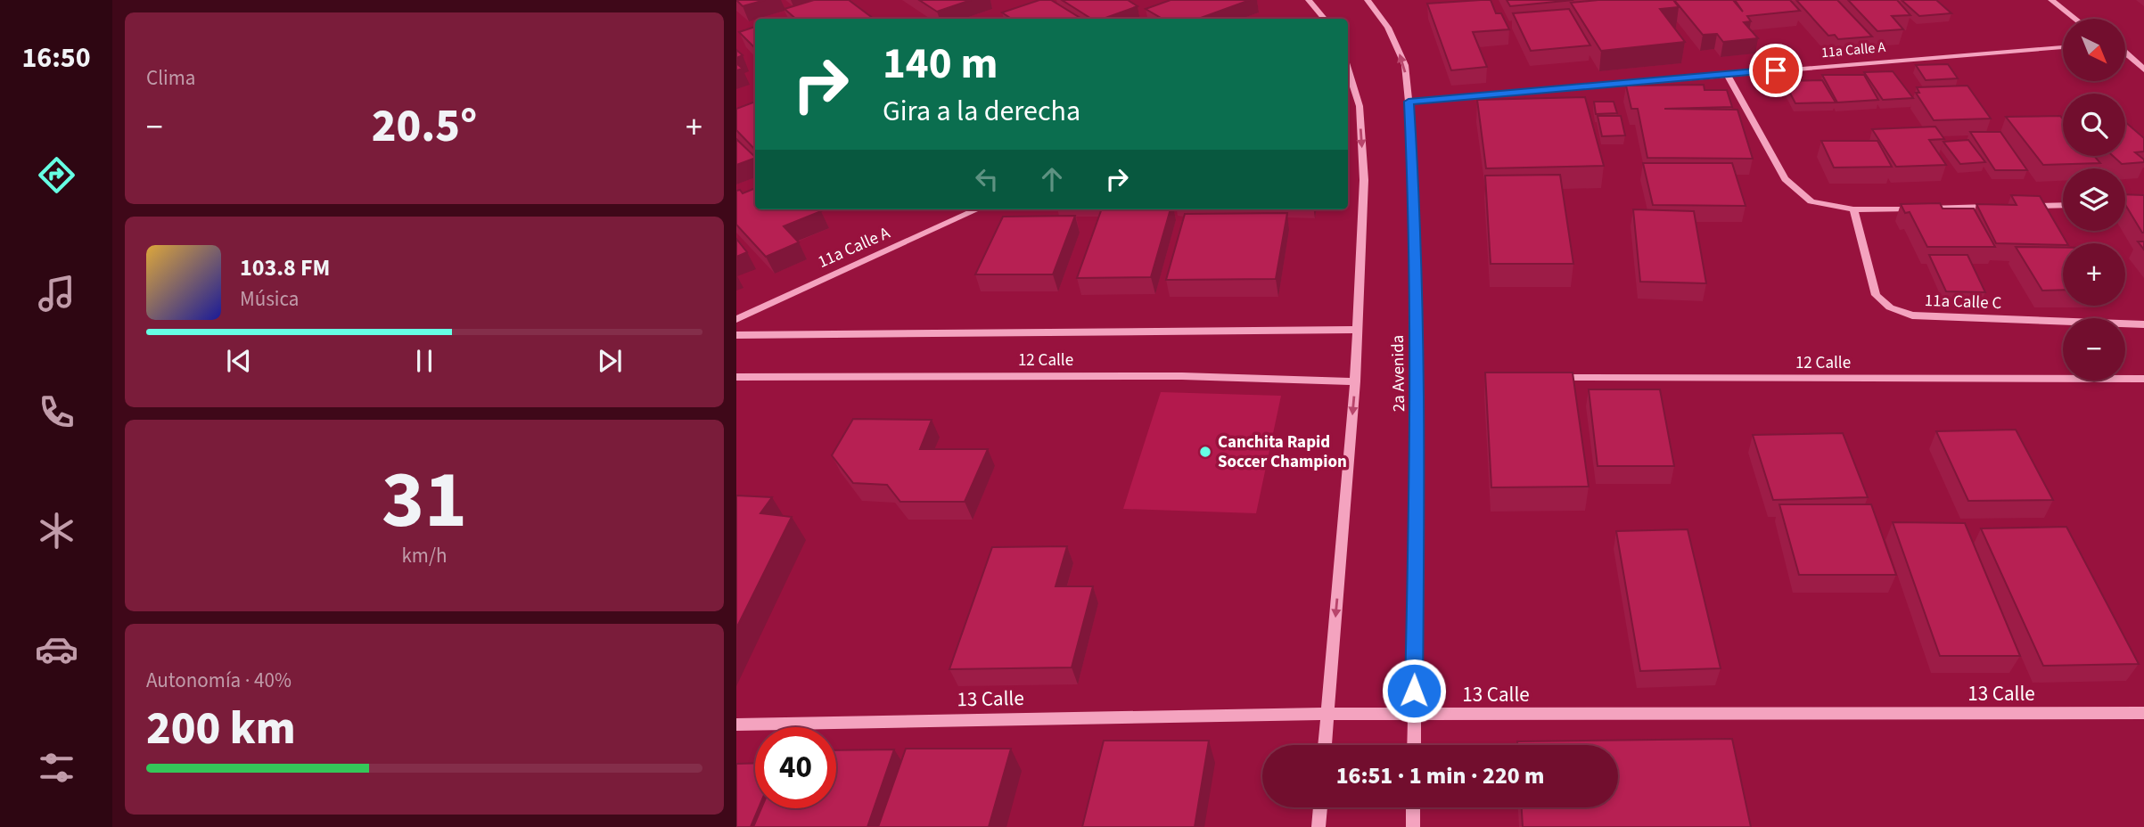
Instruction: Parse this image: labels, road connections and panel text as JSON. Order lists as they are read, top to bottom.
{
  "streets": {
    "street": [
      "11a Calle A",
      "11a Calle C",
      "12 Calle",
      "2a Avenida",
      "13 Calle"
    ]
  },
  "crossings": [
    ["11a Calle A", "2a Avenida"],
    ["2a Avenida", "13 Calle"]
  ],
  "places": ["Canchita Rapid Soccer Champion"],
  "north": "bottom right",
  "page": {
    "tabs": "16:50",
    "tile": [
      "Clima",
      ["31", "km/h"],
      ["Autonomía · 40%", "200 km"]
    ],
    "map_buttons": ["+", "−"],
    "turn": ["140 m", "Gira a la derecha"],
    "heat": ["−", "20.5°", "+"],
    "song": ["103.8 FM", "Música"],
    "limit": "40",
    "trip": "16:51 · 1 min · 220 m"
  }
}
